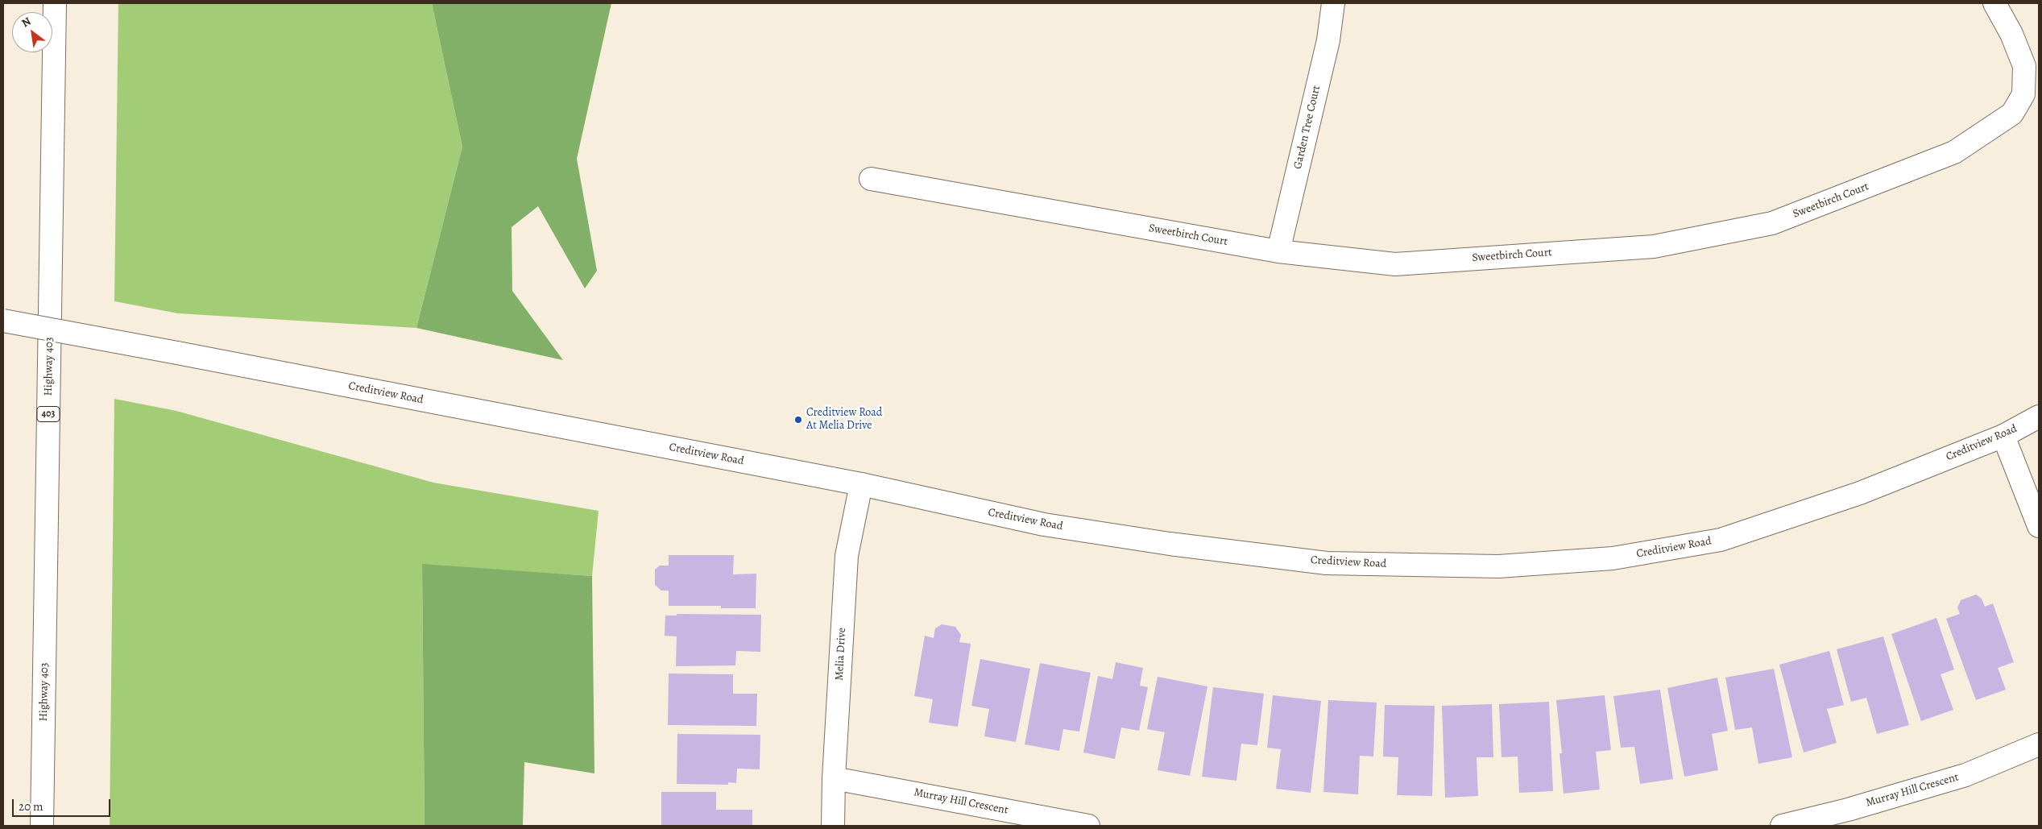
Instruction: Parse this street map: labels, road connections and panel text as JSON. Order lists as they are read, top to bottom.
{
  "streets": {
    "main road": [
      "Garden Tree Court",
      "Sweetbirch Court",
      "Highway 403",
      "Creditview Road",
      "403",
      "Melia Drive",
      "Murray Hill Crescent"
    ]
  },
  "crossings": [
    ["Garden Tree Court", "Sweetbirch Court"],
    ["Creditview Road", "Melia Drive"],
    ["Melia Drive", "Murray Hill Crescent"]
  ],
  "places": ["Creditview Road At Melia Drive"],
  "scale_bar": "20 m",
  "north": "top left"
}
